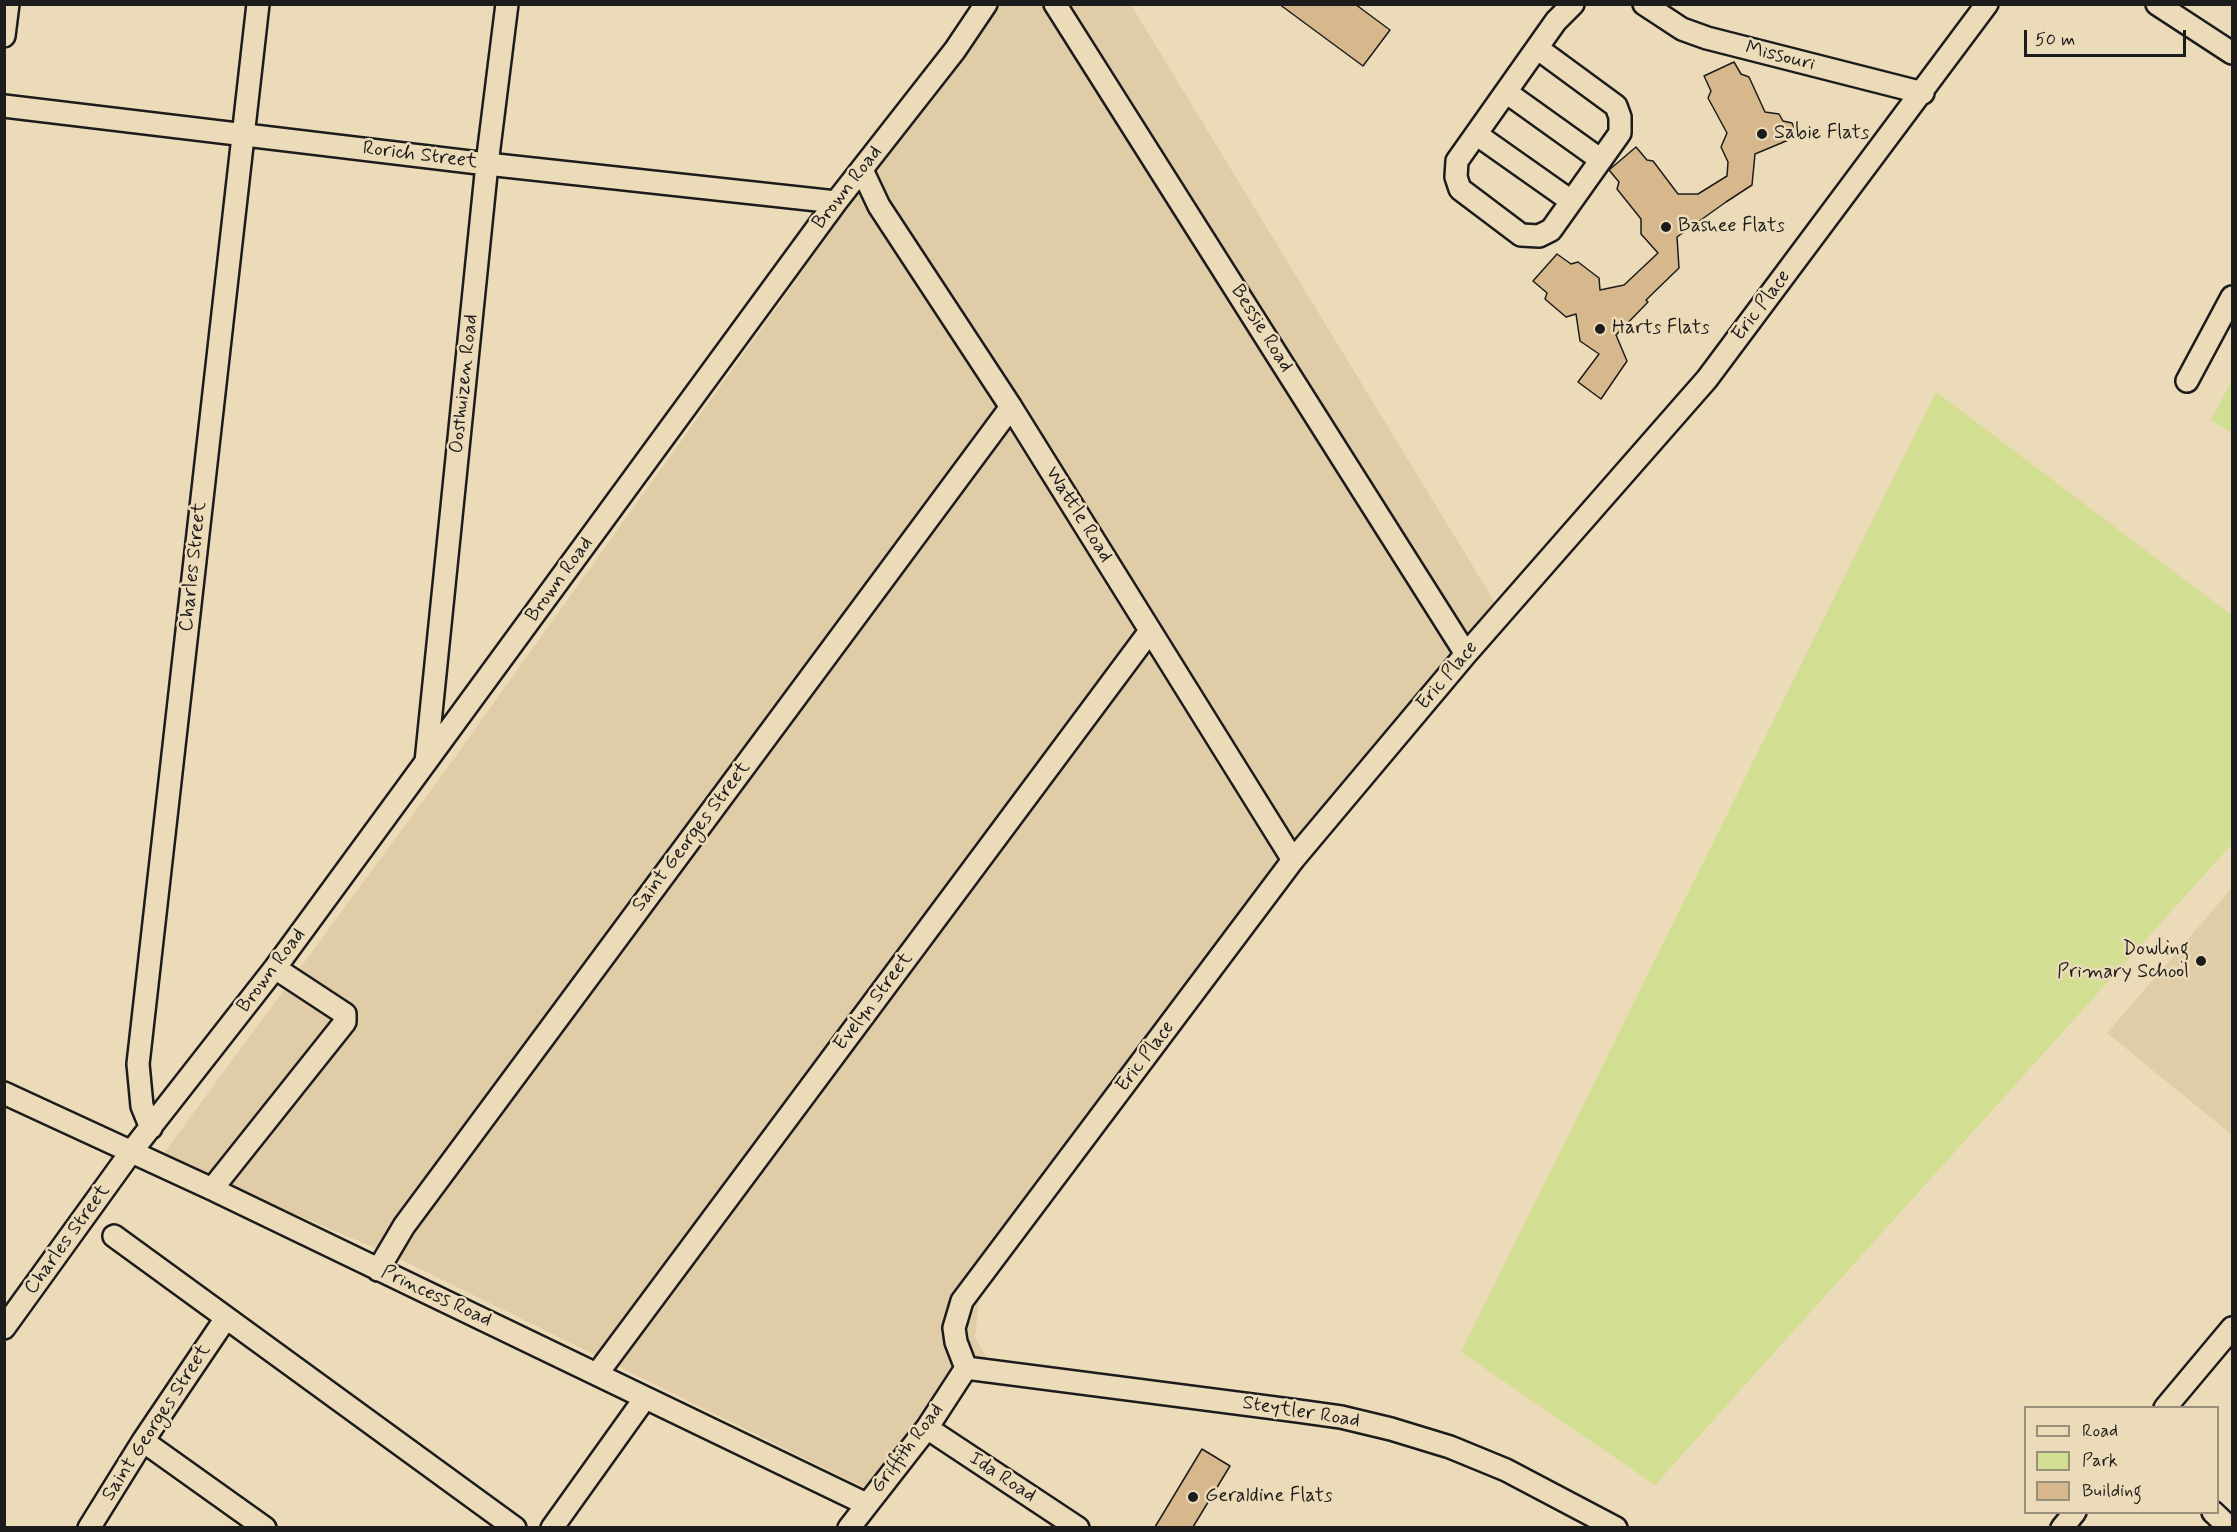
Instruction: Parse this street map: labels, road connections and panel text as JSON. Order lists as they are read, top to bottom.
{
  "streets": {
    "street": [
      "Missouri",
      "Rorich Street",
      "Brown Road",
      "Eric Place",
      "Bessie Road",
      "Oosthuizen Road",
      "Wattle Road",
      "Charles Street",
      "Saint Georges Street",
      "Evelyn Street",
      "Princess Road",
      "Steytler Road",
      "Griffith Road",
      "Ida Road"
    ]
  },
  "crossings": [
    ["Missouri", "Eric Place"],
    ["Rorich Street", "Brown Road"],
    ["Rorich Street", "Oosthuizen Road"],
    ["Rorich Street", "Charles Street"],
    ["Brown Road", "Oosthuizen Road"],
    ["Brown Road", "Wattle Road"],
    ["Brown Road", "Charles Street"],
    ["Brown Road", "Princess Road"],
    ["Eric Place", "Bessie Road"],
    ["Eric Place", "Wattle Road"],
    ["Eric Place", "Steytler Road"],
    ["Eric Place", "Griffith Road"],
    ["Wattle Road", "Saint Georges Street"],
    ["Wattle Road", "Evelyn Street"],
    ["Charles Street", "Princess Road"],
    ["Saint Georges Street", "Princess Road"],
    ["Evelyn Street", "Princess Road"],
    ["Princess Road", "Griffith Road"],
    ["Steytler Road", "Griffith Road"],
    ["Griffith Road", "Ida Road"]
  ],
  "places": [
    "Sabie Flats",
    "Bashee Flats",
    "Harts Flats",
    "Dowling Primary School",
    "Geraldine Flats"
  ],
  "legend": ["Road", "Park", "Building"],
  "scale_bar": "50 m"
}
